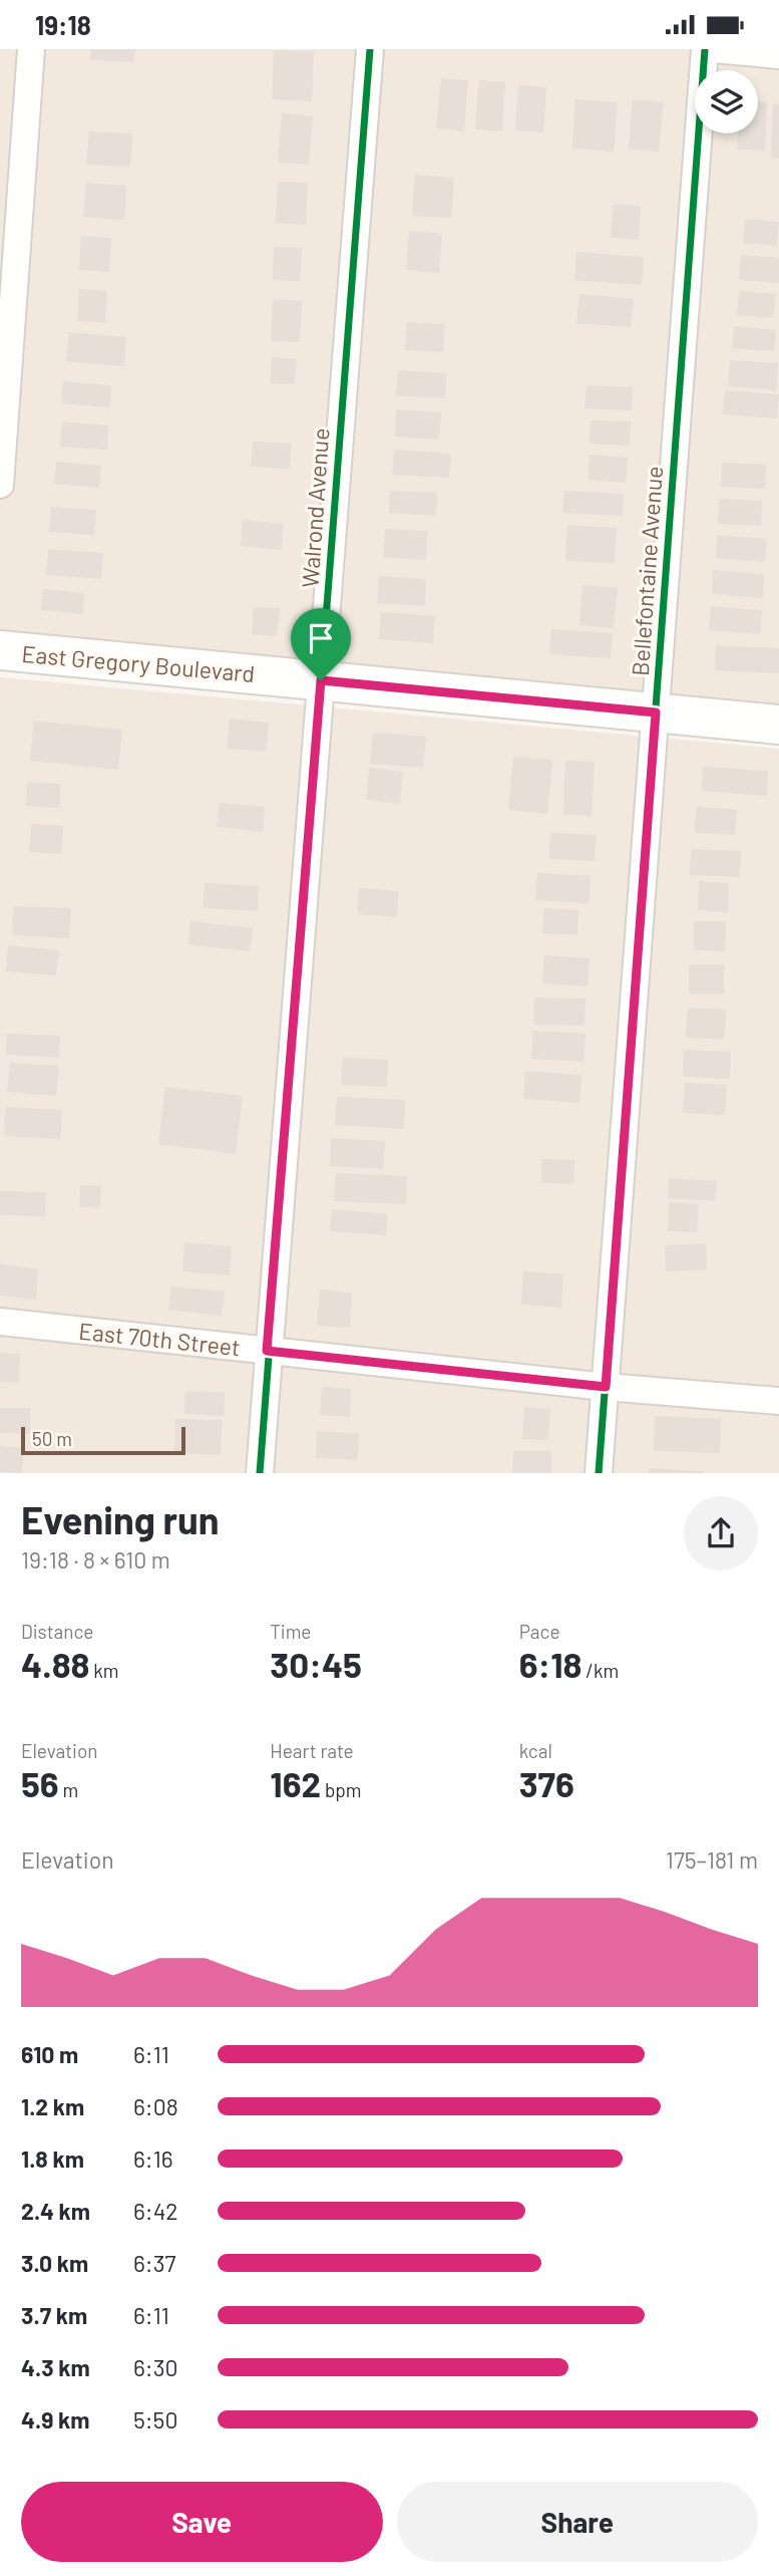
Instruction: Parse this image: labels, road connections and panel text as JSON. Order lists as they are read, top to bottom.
{
  "streets": {
    "main road": ["East Gregory Boulevard"],
    "street": ["Walrond Avenue", "Bellefontaine Avenue", "East 70th Street"]
  },
  "crossings": [
    ["Walrond Avenue", "East Gregory Boulevard"],
    ["Walrond Avenue", "East 70th Street"],
    ["Bellefontaine Avenue", "East Gregory Boulevard"],
    ["Bellefontaine Avenue", "East 70th Street"]
  ],
  "scale_bar": "50 m",
  "page": {
    "status": "19:18",
    "scale": "50 m",
    "heading": ["Evening run", "19:18 · 8 × 610 m"],
    "stats": [
      ["Distance", "4.88 km"],
      ["Time", "30:45"],
      ["Pace", "6:18 /km"],
      ["Elevation", "56 m"],
      ["Heart rate", "162 bpm"],
      ["kcal", "376"]
    ],
    "chart": ["Elevation", "175–181 m"],
    "list": [
      {
        "name": "610 m",
        "note": "6:11"
      },
      {
        "name": "1.2 km",
        "note": "6:08"
      },
      {
        "name": "1.8 km",
        "note": "6:16"
      },
      {
        "name": "2.4 km",
        "note": "6:42"
      },
      {
        "name": "3.0 km",
        "note": "6:37"
      },
      {
        "name": "3.7 km",
        "note": "6:11"
      },
      {
        "name": "4.3 km",
        "note": "6:30"
      },
      {
        "name": "4.9 km",
        "note": "5:50"
      }
    ],
    "buttons": ["Save", "Share"]
  }
}
